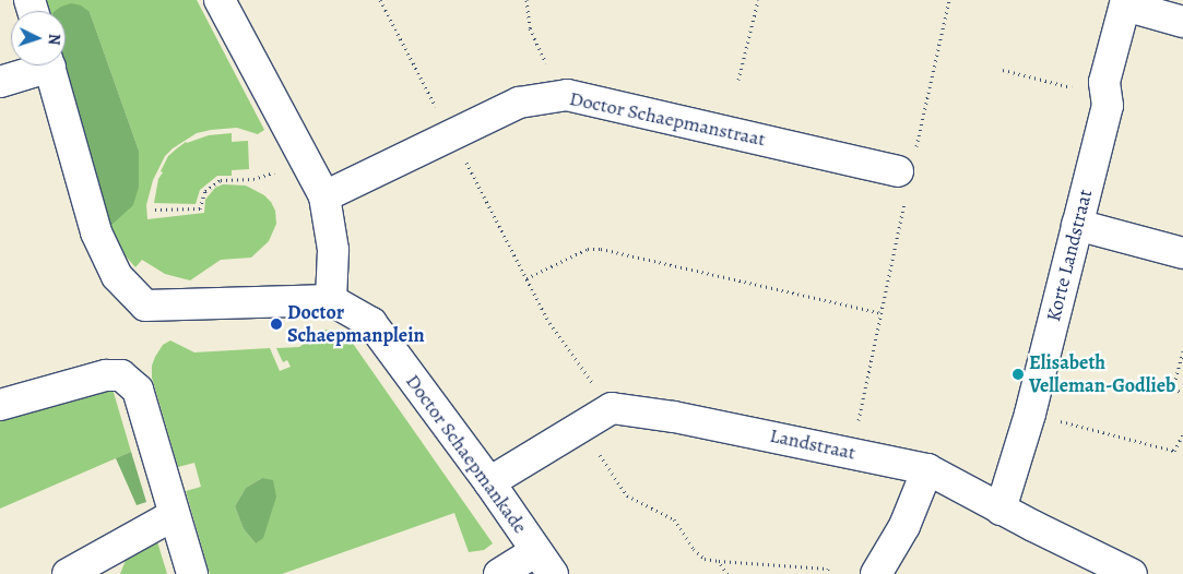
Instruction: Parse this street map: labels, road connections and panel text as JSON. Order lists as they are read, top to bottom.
{
  "streets": {
    "street": [
      "Doctor Schaepmanstraat",
      "Korte Landstraat",
      "Landstraat",
      "Doctor Schaepmankade"
    ]
  },
  "crossings": [
    ["Korte Landstraat", "Landstraat"]
  ],
  "places": ["Doctor Schaepmanplein", "Elisabeth Velleman-Godlieb"],
  "north": "right"
}
